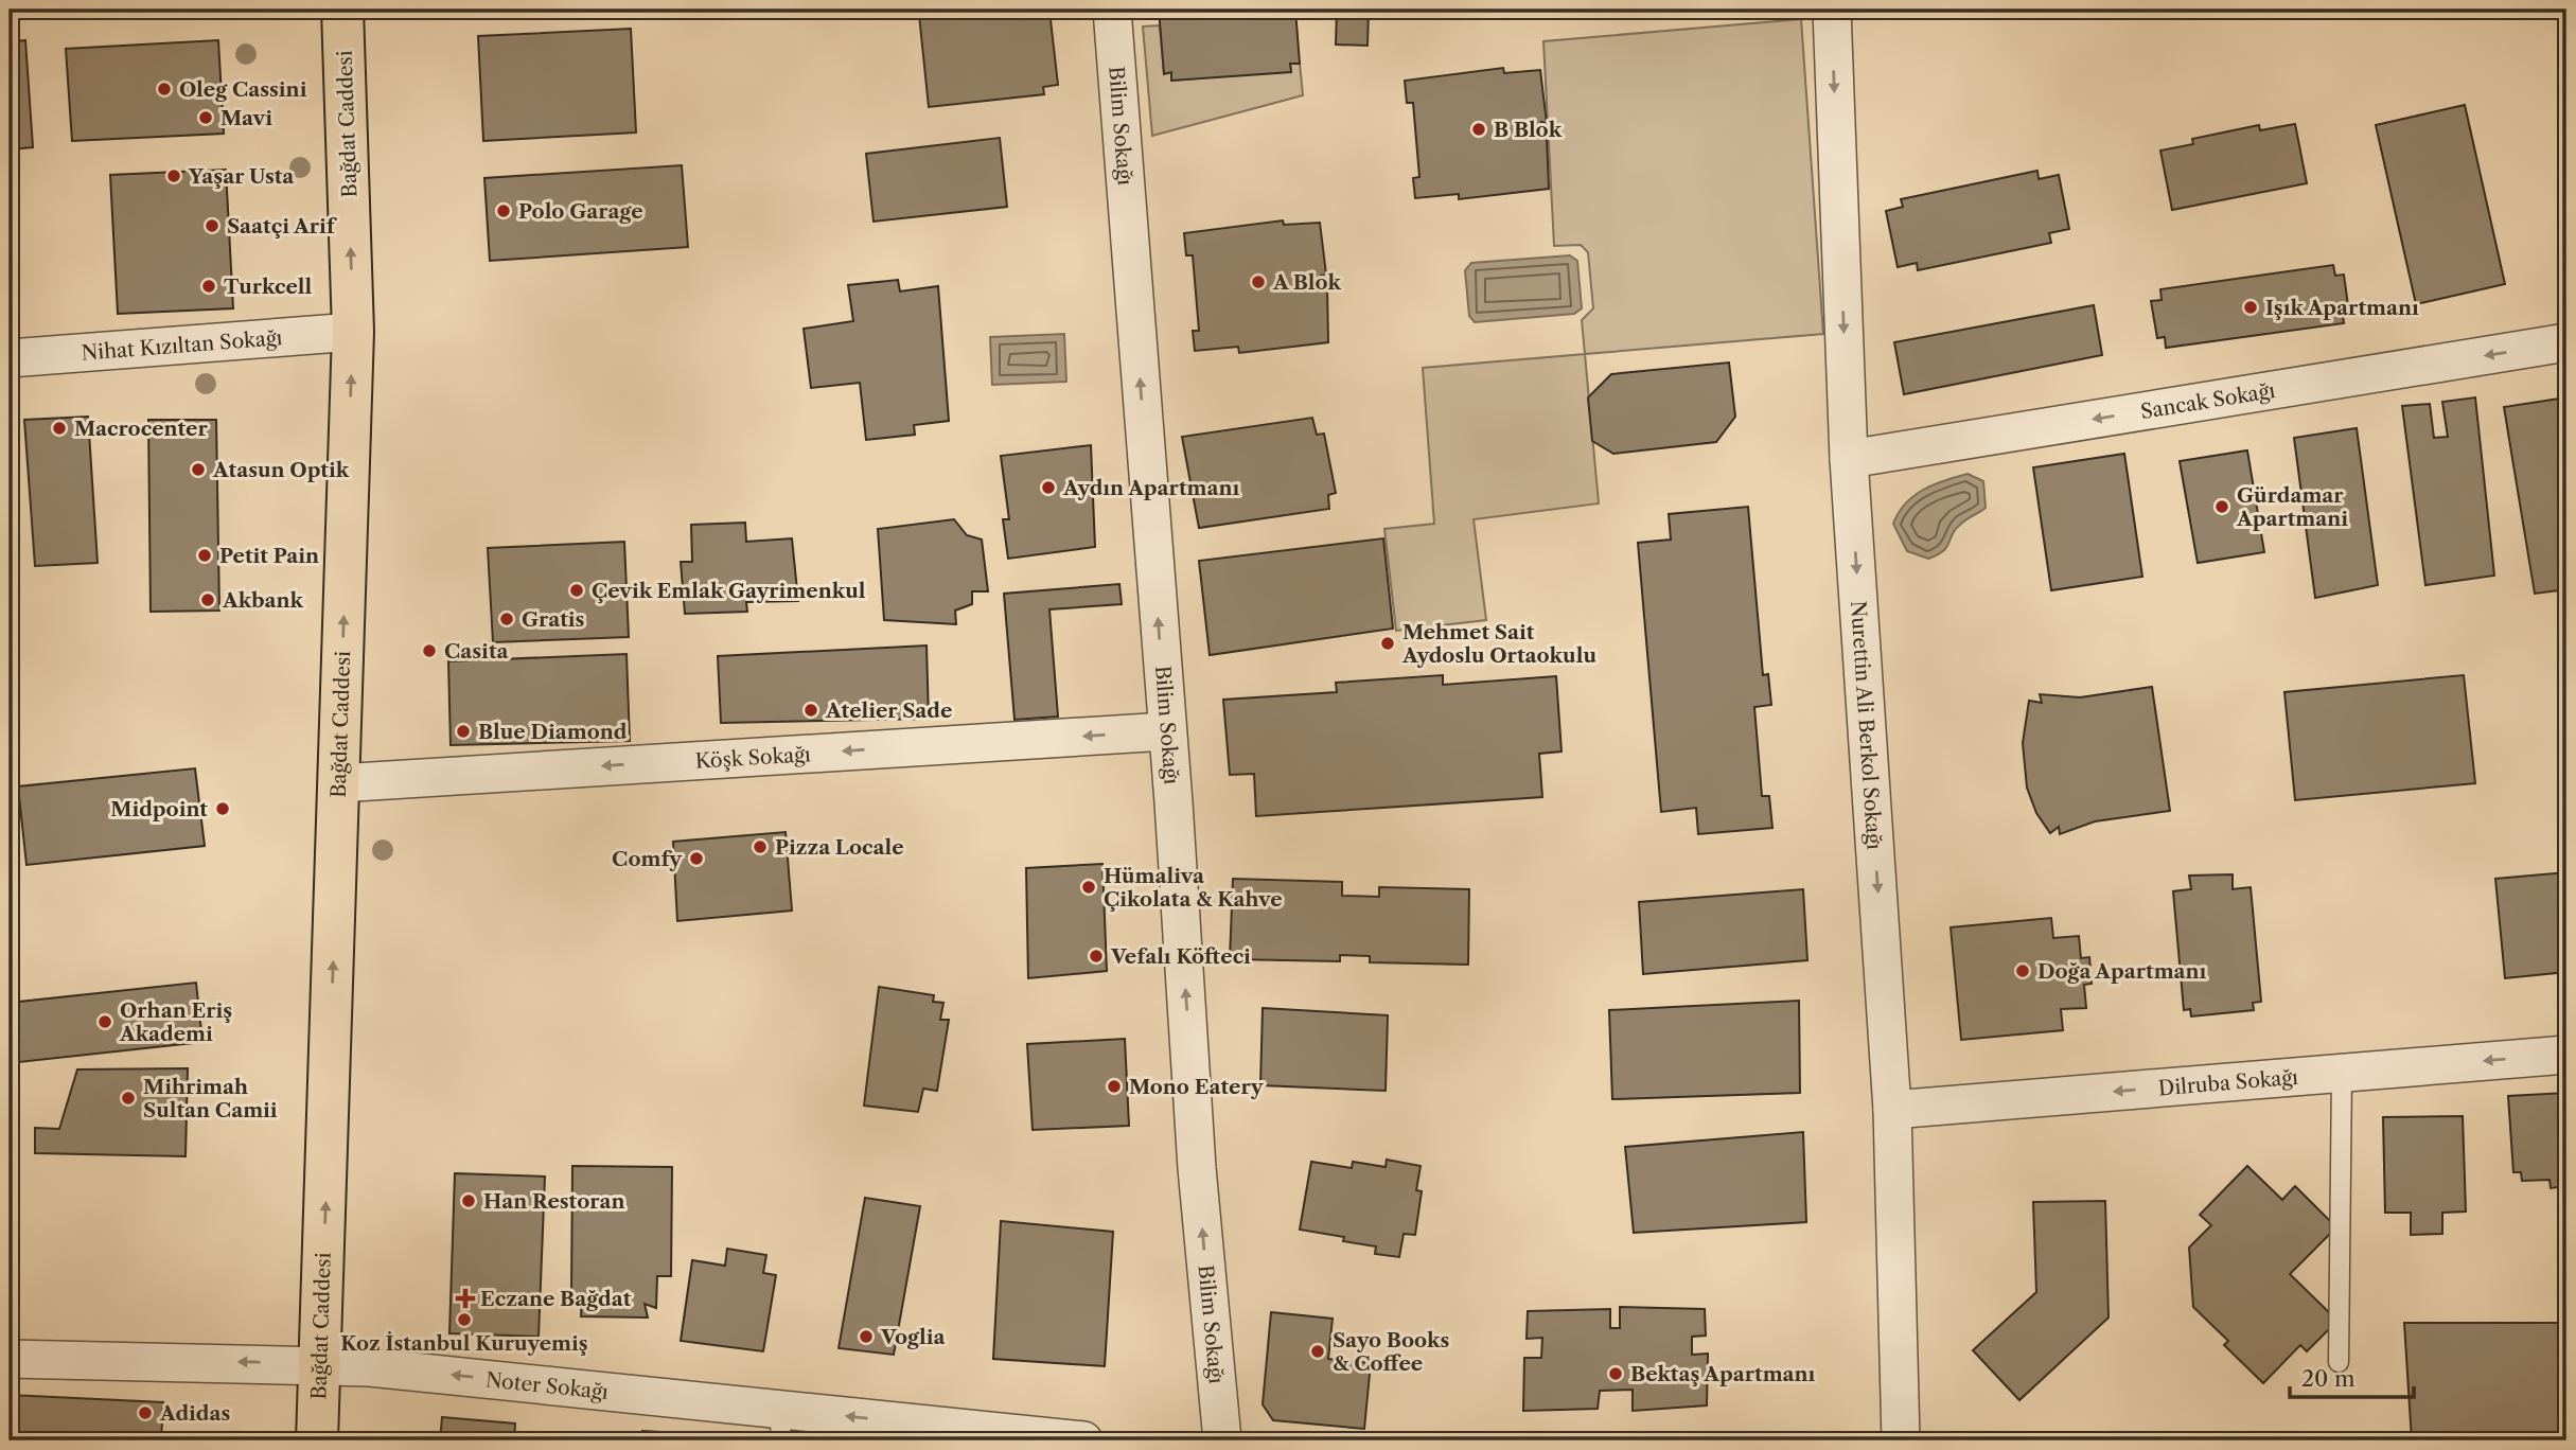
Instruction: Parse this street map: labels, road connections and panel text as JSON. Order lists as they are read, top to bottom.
{
  "streets": {
    "main road": ["Bağdat Caddesi"],
    "street": [
      "Bilim Sokağı",
      "Nihat Kızıltan Sokağı",
      "Sancak Sokağı",
      "Nurettin Ali Berkol Sokağı",
      "Köşk Sokağı",
      "Dilruba Sokağı",
      "Noter Sokağı"
    ]
  },
  "crossings": [
    ["Bağdat Caddesi", "Nihat Kızıltan Sokağı"],
    ["Bağdat Caddesi", "Köşk Sokağı"],
    ["Bağdat Caddesi", "Noter Sokağı"],
    ["Bilim Sokağı", "Köşk Sokağı"],
    ["Sancak Sokağı", "Nurettin Ali Berkol Sokağı"],
    ["Nurettin Ali Berkol Sokağı", "Dilruba Sokağı"]
  ],
  "one_way": [
    "Bağdat Caddesi",
    "Bilim Sokağı",
    "Sancak Sokağı",
    "Nurettin Ali Berkol Sokağı",
    "Köşk Sokağı",
    "Dilruba Sokağı",
    "Noter Sokağı"
  ],
  "places": {
    "other": [
      "Oleg Cassini",
      "Mavi",
      "B Blok",
      "Yaşar Usta",
      "Polo Garage",
      "Saatçi Arif",
      "A Blok",
      "Turkcell",
      "Işık Apartmanı",
      "Macrocenter",
      "Atasun Optik",
      "Aydın Apartmanı",
      "Gürdamar Apartmani",
      "Petit Pain",
      "Çevik Emlak Gayrimenkul",
      "Akbank",
      "Gratis",
      "Mehmet Sait Aydoslu Ortaokulu",
      "Casita",
      "Atelier Sade",
      "Blue Diamond",
      "Midpoint",
      "Pizza Locale",
      "Comfy",
      "Hümaliva Çikolata & Kahve",
      "Vefalı Köfteci",
      "Doğa Apartmanı",
      "Orhan Eriş Akademi",
      "Mono Eatery",
      "Mihrimah Sultan Camii",
      "Han Restoran",
      "Koz İstanbul Kuruyemiş",
      "Voglia",
      "Sayo Books & Coffee",
      "Bektaş Apartmanı",
      "Adidas"
    ],
    "health": ["Eczane Bağdat"]
  },
  "scale_bar": "20 m"
}
